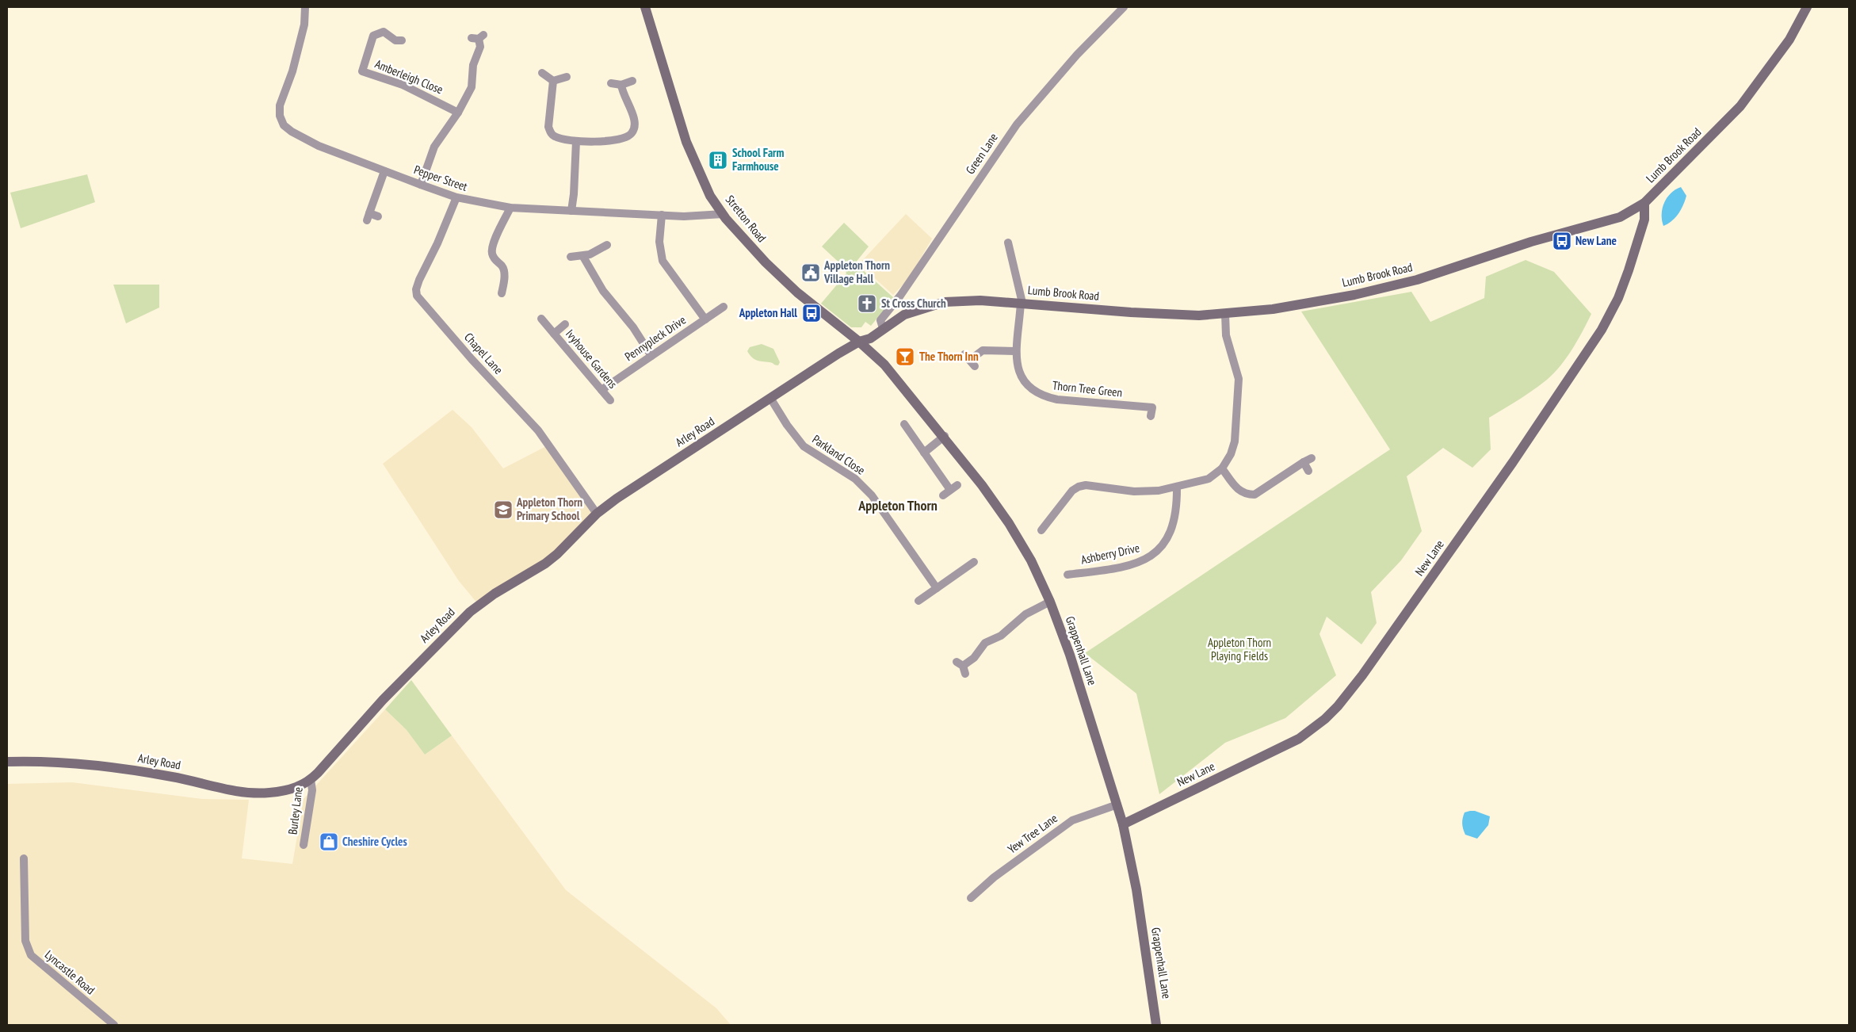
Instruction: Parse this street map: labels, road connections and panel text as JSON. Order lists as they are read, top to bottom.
{
  "streets": {
    "street": [
      "Amberleigh Close",
      "Green Lane",
      "Lumb Brook Road",
      "Pepper Street",
      "Stretton Road",
      "Pennypleck Drive",
      "Chapel Lane",
      "Ivyhouse Gardens",
      "Thorn Tree Green",
      "Arley Road",
      "Parkland Close",
      "Ashberry Drive",
      "New Lane",
      "Grappenhall Lane",
      "Burley Lane",
      "Yew Tree Lane",
      "Lyncastle Road"
    ]
  },
  "crossings": [
    ["Green Lane", "Lumb Brook Road"],
    ["Lumb Brook Road", "Stretton Road"],
    ["Lumb Brook Road", "Thorn Tree Green"],
    ["Lumb Brook Road", "Arley Road"],
    ["Lumb Brook Road", "New Lane"],
    ["Lumb Brook Road", "Grappenhall Lane"],
    ["Pepper Street", "Stretton Road"],
    ["Pepper Street", "Chapel Lane"],
    ["Stretton Road", "Arley Road"],
    ["Stretton Road", "Grappenhall Lane"],
    ["Pennypleck Drive", "Ivyhouse Gardens"],
    ["Chapel Lane", "Arley Road"],
    ["Arley Road", "Parkland Close"],
    ["Arley Road", "Grappenhall Lane"],
    ["Arley Road", "Burley Lane"],
    ["New Lane", "Grappenhall Lane"],
    ["Grappenhall Lane", "Yew Tree Lane"]
  ],
  "districts": ["Appleton Thorn"],
  "parks": ["Appleton Thorn Playing Fields"],
  "places": {
    "building": ["School Farm Farmhouse"],
    "bus stop": ["New Lane", "Appleton Hall"],
    "public building": ["Appleton Thorn Village Hall"],
    "church": ["St Cross Church"],
    "bar": ["The Thorn Inn"],
    "school or university": ["Appleton Thorn Primary School"],
    "shop": ["Cheshire Cycles"]
  }
}
